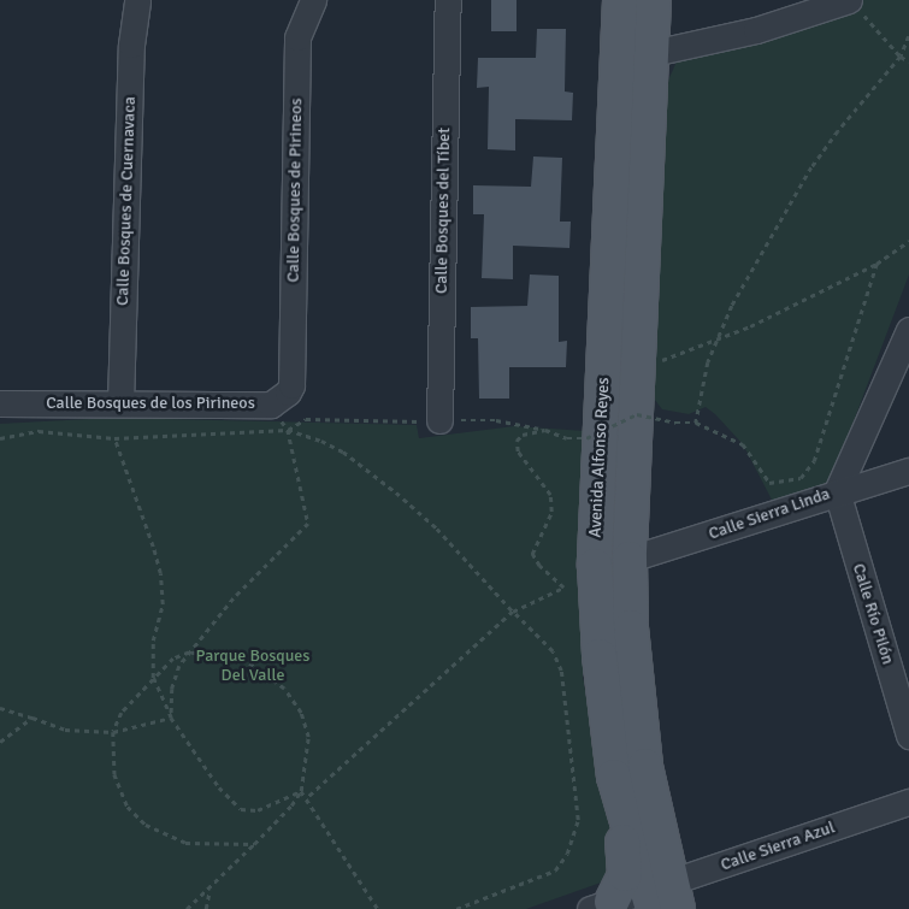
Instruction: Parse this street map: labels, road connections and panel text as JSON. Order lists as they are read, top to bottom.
{
  "streets": {
    "main road": ["Avenida Alfonso Reyes"],
    "street": [
      "Calle Bosques de Pirineos",
      "Calle Bosques de Cuernavaca",
      "Calle Bosques del Tíbet",
      "Calle Bosques de los Pirineos",
      "Calle Sierra Linda",
      "Calle Río Pilón",
      "Calle Sierra Azul"
    ]
  },
  "crossings": [
    ["Calle Bosques de Pirineos", "Calle Bosques de los Pirineos"],
    ["Calle Bosques de Cuernavaca", "Calle Bosques de los Pirineos"],
    ["Avenida Alfonso Reyes", "Calle Sierra Linda"],
    ["Avenida Alfonso Reyes", "Calle Sierra Azul"],
    ["Calle Sierra Linda", "Calle Río Pilón"]
  ],
  "parks": ["Parque Bosques Del Valle"]
}
